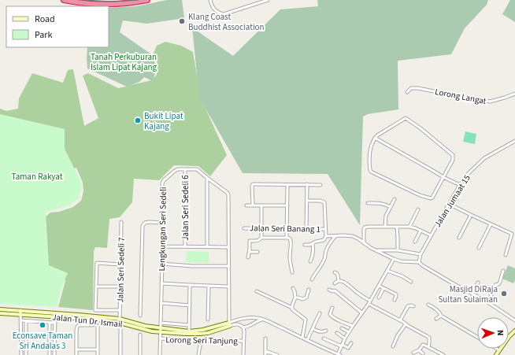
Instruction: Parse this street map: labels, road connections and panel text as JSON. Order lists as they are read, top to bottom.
{
  "streets": {
    "street": [
      "Lorong Langat",
      "Jalan Jumaat 15",
      "Jalan Seri Sedeli 6",
      "Jalan Seri Banang 1",
      "Lengkungan Seri Sedeli",
      "Jalan Seri Sedeli 7",
      "Jalan Tun Dr. Ismail",
      "Lorong Seri Tanjung"
    ]
  },
  "crossings": [
    ["Jalan Seri Sedeli 6", "Lengkungan Seri Sedeli"],
    ["Lengkungan Seri Sedeli", "Jalan Tun Dr. Ismail"],
    ["Lengkungan Seri Sedeli", "Lorong Seri Tanjung"],
    ["Jalan Seri Sedeli 7", "Jalan Tun Dr. Ismail"]
  ],
  "parks": ["Tanah Perkuburan Islam Lipat Kajang", "Taman Rakyat"],
  "places": [
    "Klang Coast Buddhist Association",
    "Bukit Lipat Kajang",
    "Masjid DiRaja Sultan Sulaiman",
    "Econsave Taman Sri Andalas 3"
  ],
  "legend": ["Road", "Park"],
  "north": "right"
}
